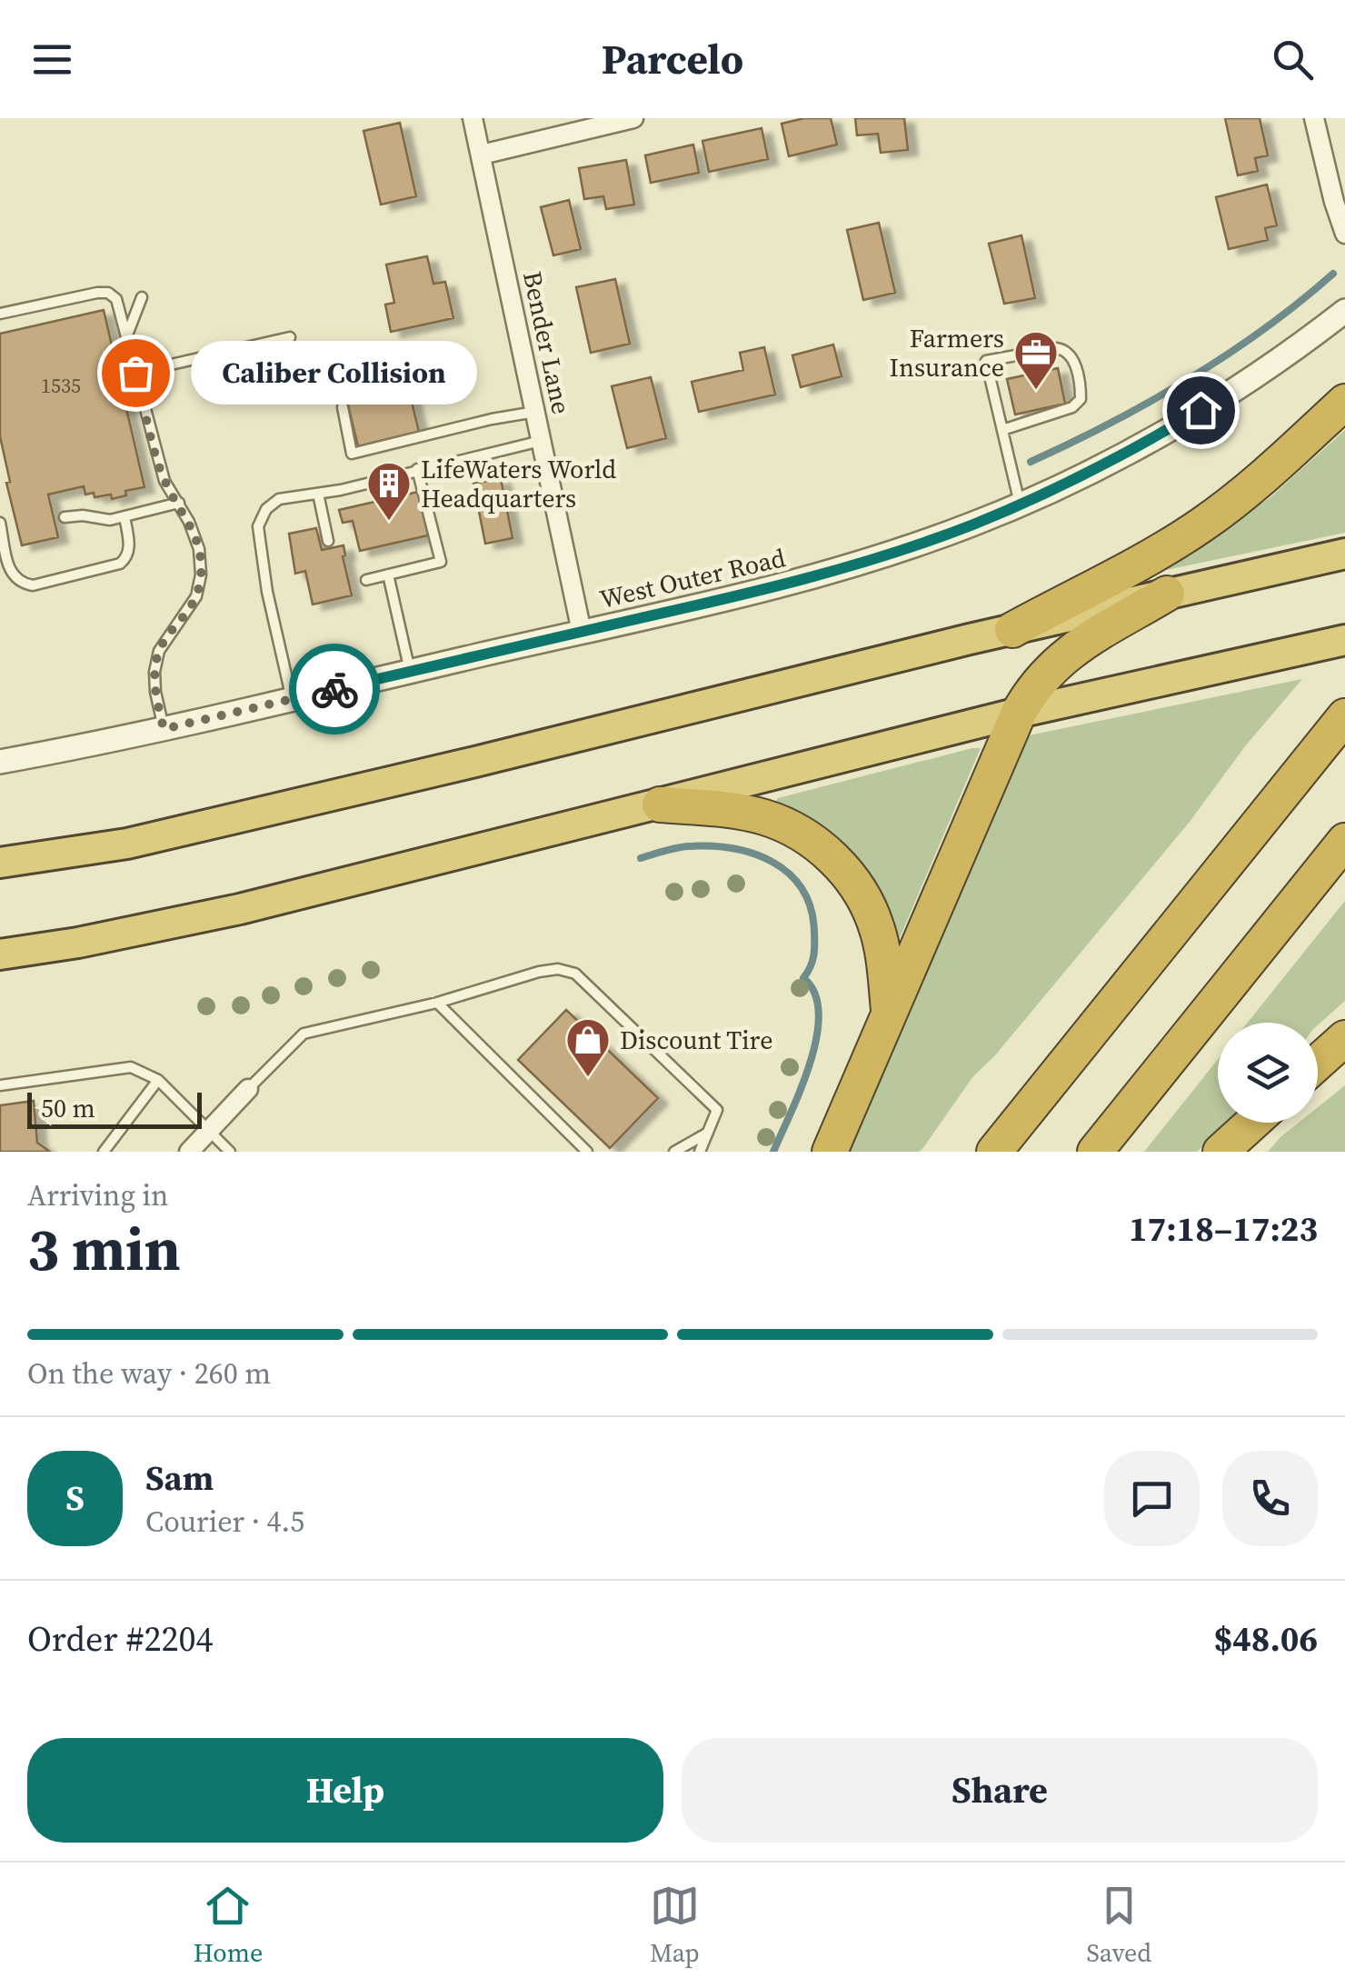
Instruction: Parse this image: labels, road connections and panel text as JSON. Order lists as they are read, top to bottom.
{
  "streets": {
    "street": ["Bender Lane", "West Outer Road"]
  },
  "crossings": [
    ["Bender Lane", "West Outer Road"]
  ],
  "places": {
    "other": ["Caliber Collision"],
    "office": ["Farmers Insurance"],
    "building": ["LifeWaters World Headquarters"],
    "shop": ["Discount Tire"]
  },
  "house_numbers": ["1535"],
  "scale_bar": "50 m",
  "page": {
    "header": "Parcelo",
    "bubble": "Caliber Collision",
    "scale": "50 m",
    "heading": ["3 min", "Arriving in", "17:18–17:23"],
    "panel": [
      "Sam",
      "Courier · 4.5",
      "Order #2204",
      "$48.06"
    ],
    "bar": "On the way · 260 m",
    "round": "S",
    "buttons": ["Help", "Share"],
    "tabs": ["Home", "Map", "Saved"]
  }
}
